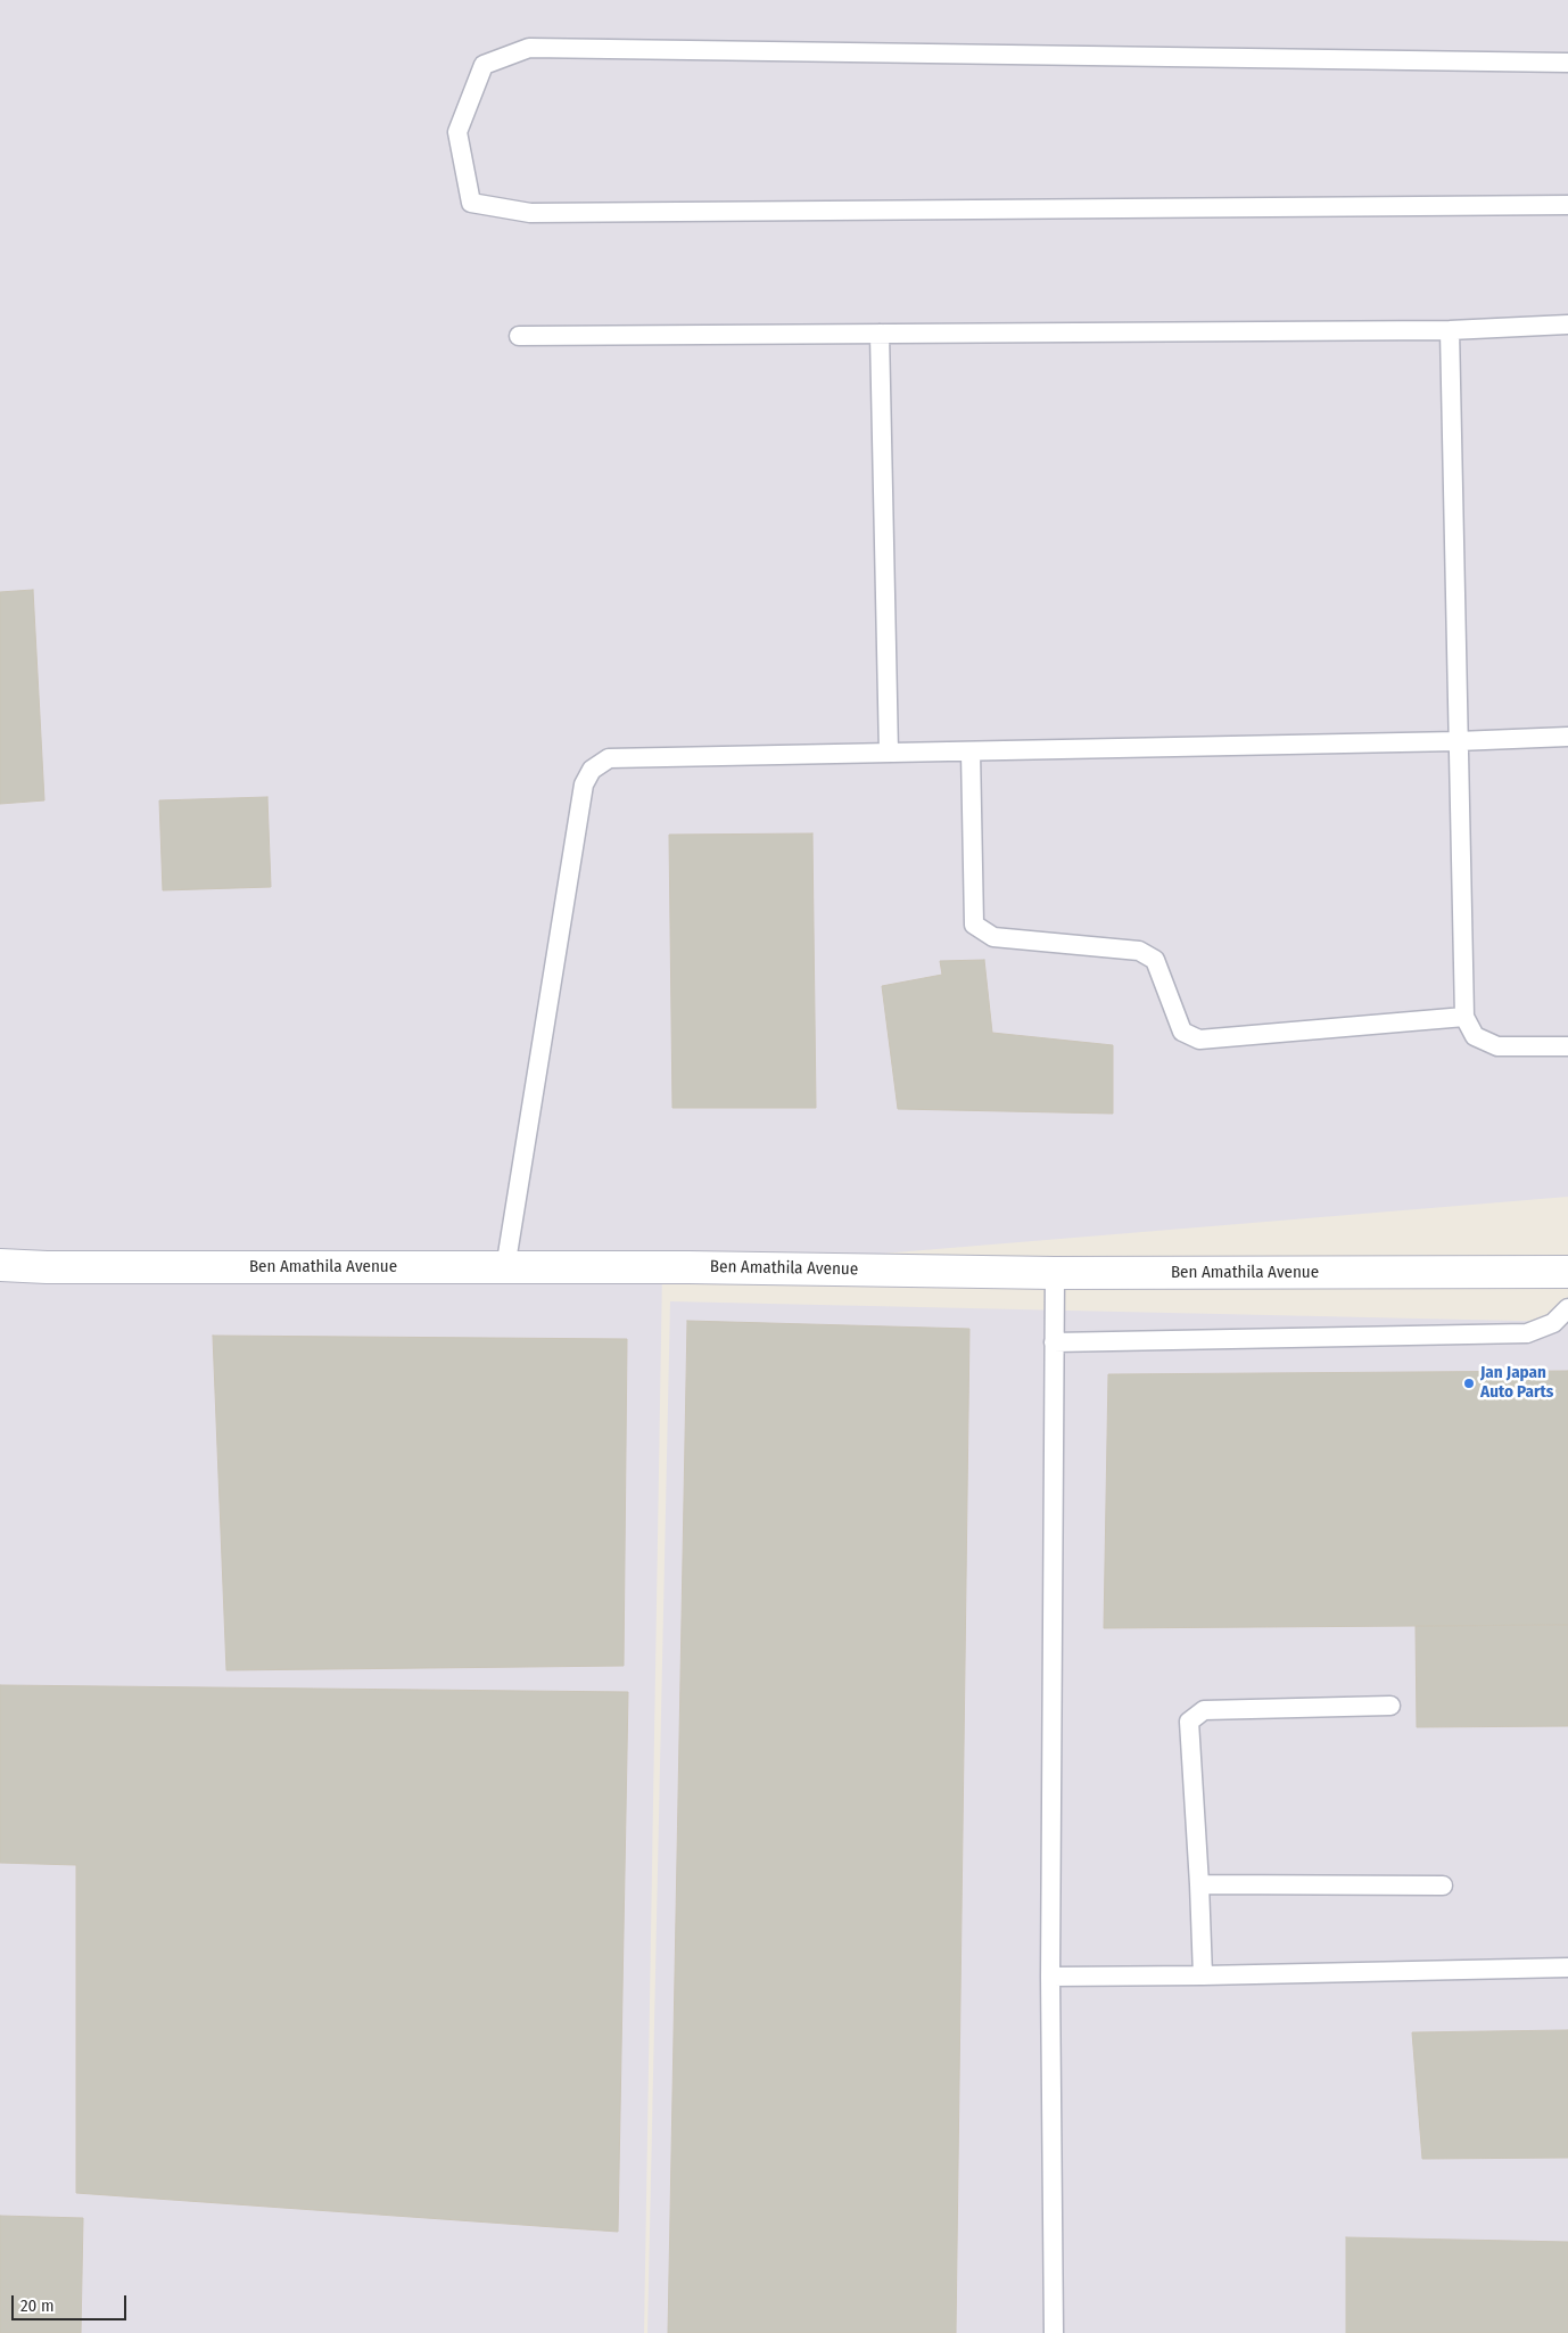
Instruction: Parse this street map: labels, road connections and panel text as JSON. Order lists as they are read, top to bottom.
{
  "streets": {
    "street": ["Ben Amathila Avenue"]
  },
  "places": ["Jan Japan Auto Parts"],
  "scale_bar": "20 m"
}
